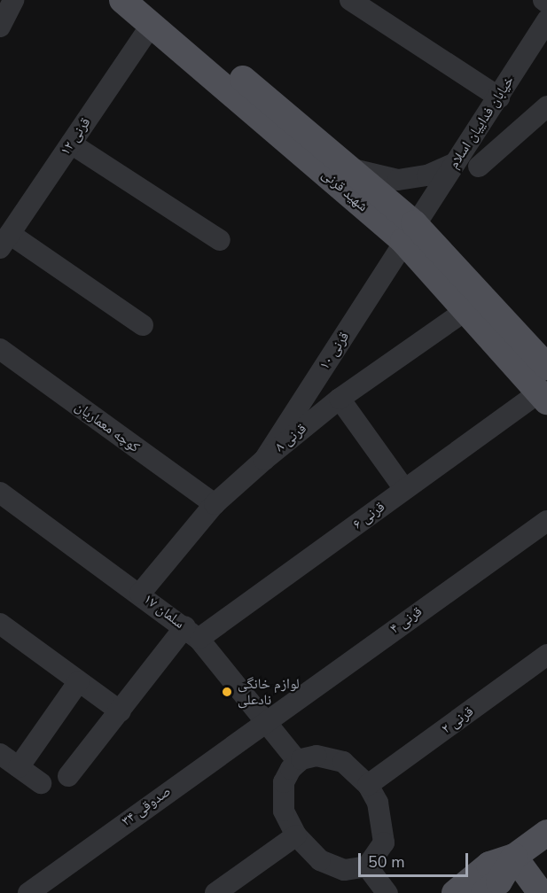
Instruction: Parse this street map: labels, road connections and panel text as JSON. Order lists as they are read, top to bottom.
{
  "streets": {
    "main road": ["شهید قرنی"],
    "street": [
      "خیابان فداییان اسلام",
      "قرنی ۱۲",
      "قرنی ۱۰",
      "کوچه معماریان",
      "قرنی ۸",
      "قرنی ۶",
      "سلمان ۱۷",
      "قرنی ۴",
      "قرنی ۲",
      "صدوقی ۳۴"
    ]
  },
  "crossings": [
    ["خیابان فداییان اسلام", "شهید قرنی"],
    ["خیابان فداییان اسلام", "قرنی ۱۰"],
    ["قرنی ۱۲", "شهید قرنی"],
    ["شهید قرنی", "قرنی ۱۰"],
    ["شهید قرنی", "قرنی ۸"],
    ["شهید قرنی", "قرنی ۶"],
    ["قرنی ۱۰", "قرنی ۸"],
    ["کوچه معماریان", "قرنی ۸"],
    ["قرنی ۸", "سلمان ۱۷"],
    ["قرنی ۶", "سلمان ۱۷"],
    ["سلمان ۱۷", "قرنی ۴"],
    ["سلمان ۱۷", "قرنی ۲"],
    ["سلمان ۱۷", "صدوقی ۳۴"],
    ["قرنی ۴", "صدوقی ۳۴"]
  ],
  "places": ["لوازم خانگی نادعلی"],
  "scale_bar": "50 m"
}
